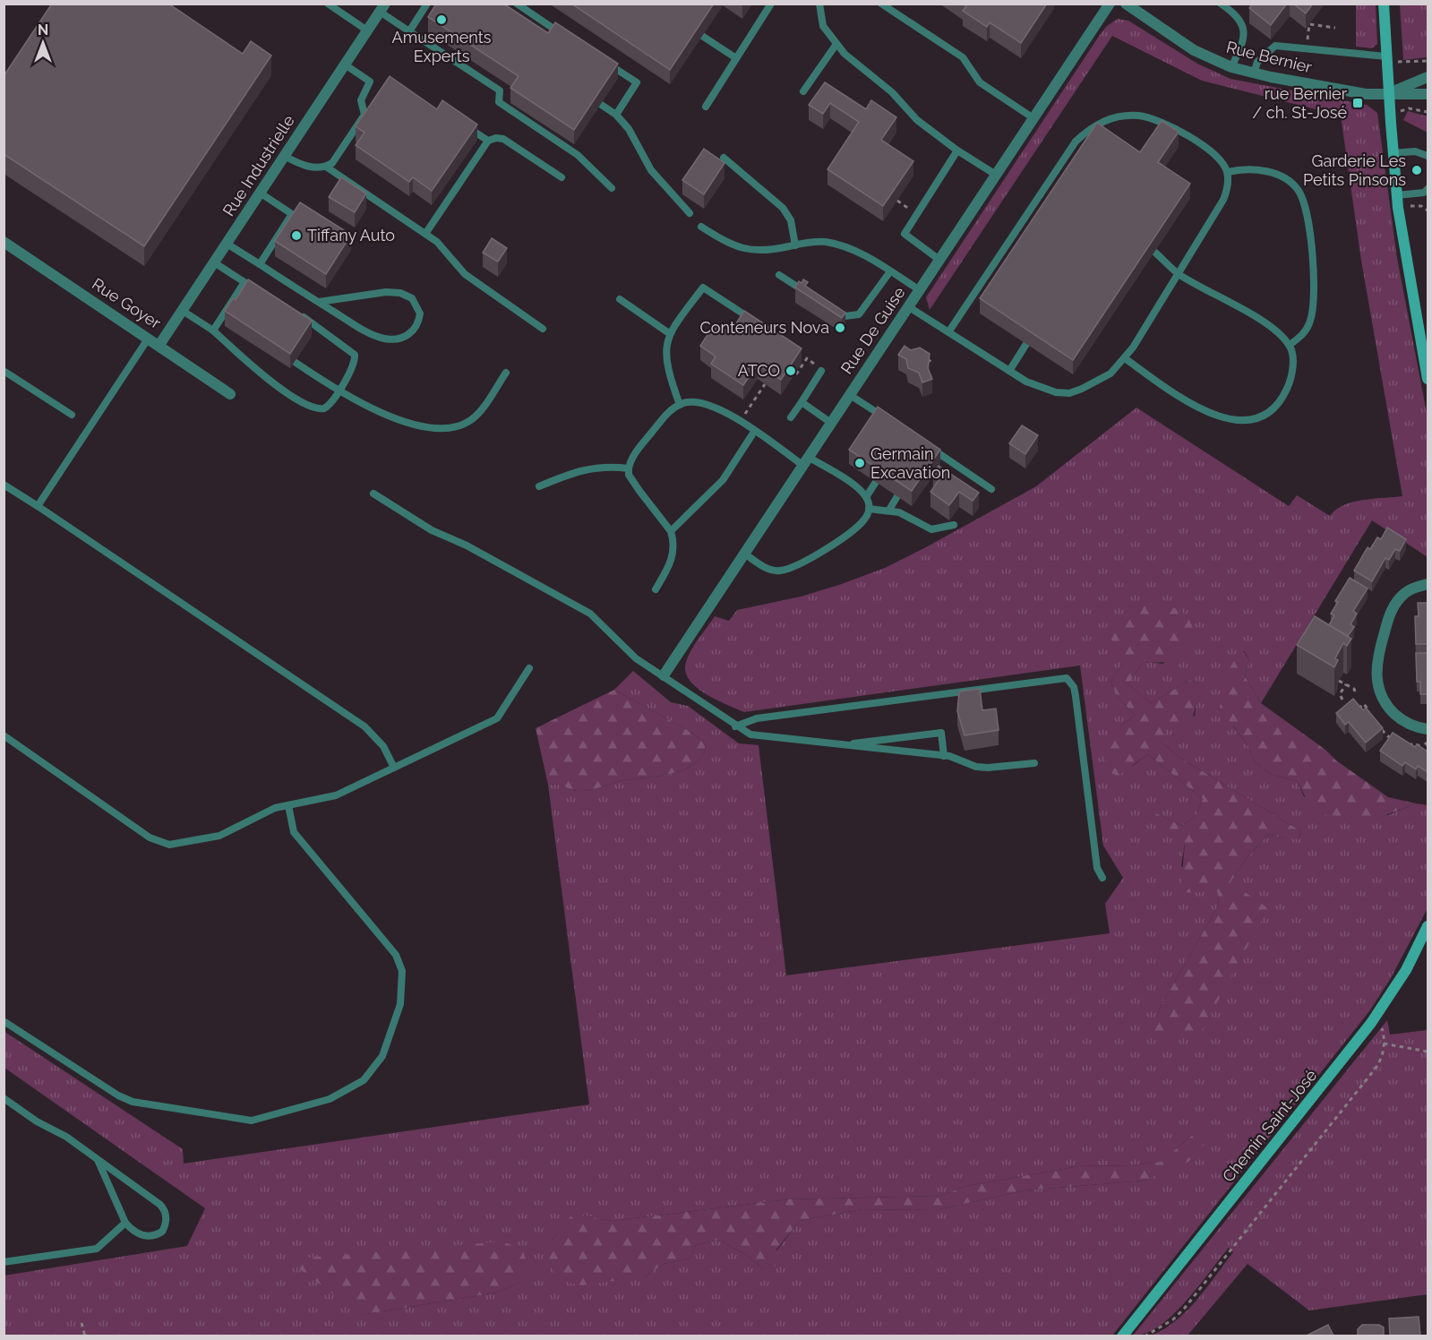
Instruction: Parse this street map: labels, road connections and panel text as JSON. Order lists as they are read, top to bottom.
{
  "streets": {
    "street": [
      "Rue Bernier",
      "Rue Industrielle",
      "Rue Goyer",
      "Rue De Guise",
      "Chemin Saint-José"
    ]
  },
  "crossings": [
    ["Rue Industrielle", "Rue Goyer"]
  ],
  "places": {
    "other": [
      "Amusements Experts",
      "Garderie Les Petits Pinsons",
      "Tiffany Auto",
      "Conteneurs Nova",
      "ATCO",
      "Germain Excavation"
    ],
    "transit": ["rue Bernier / ch. St-José"]
  },
  "north": "top"
}
